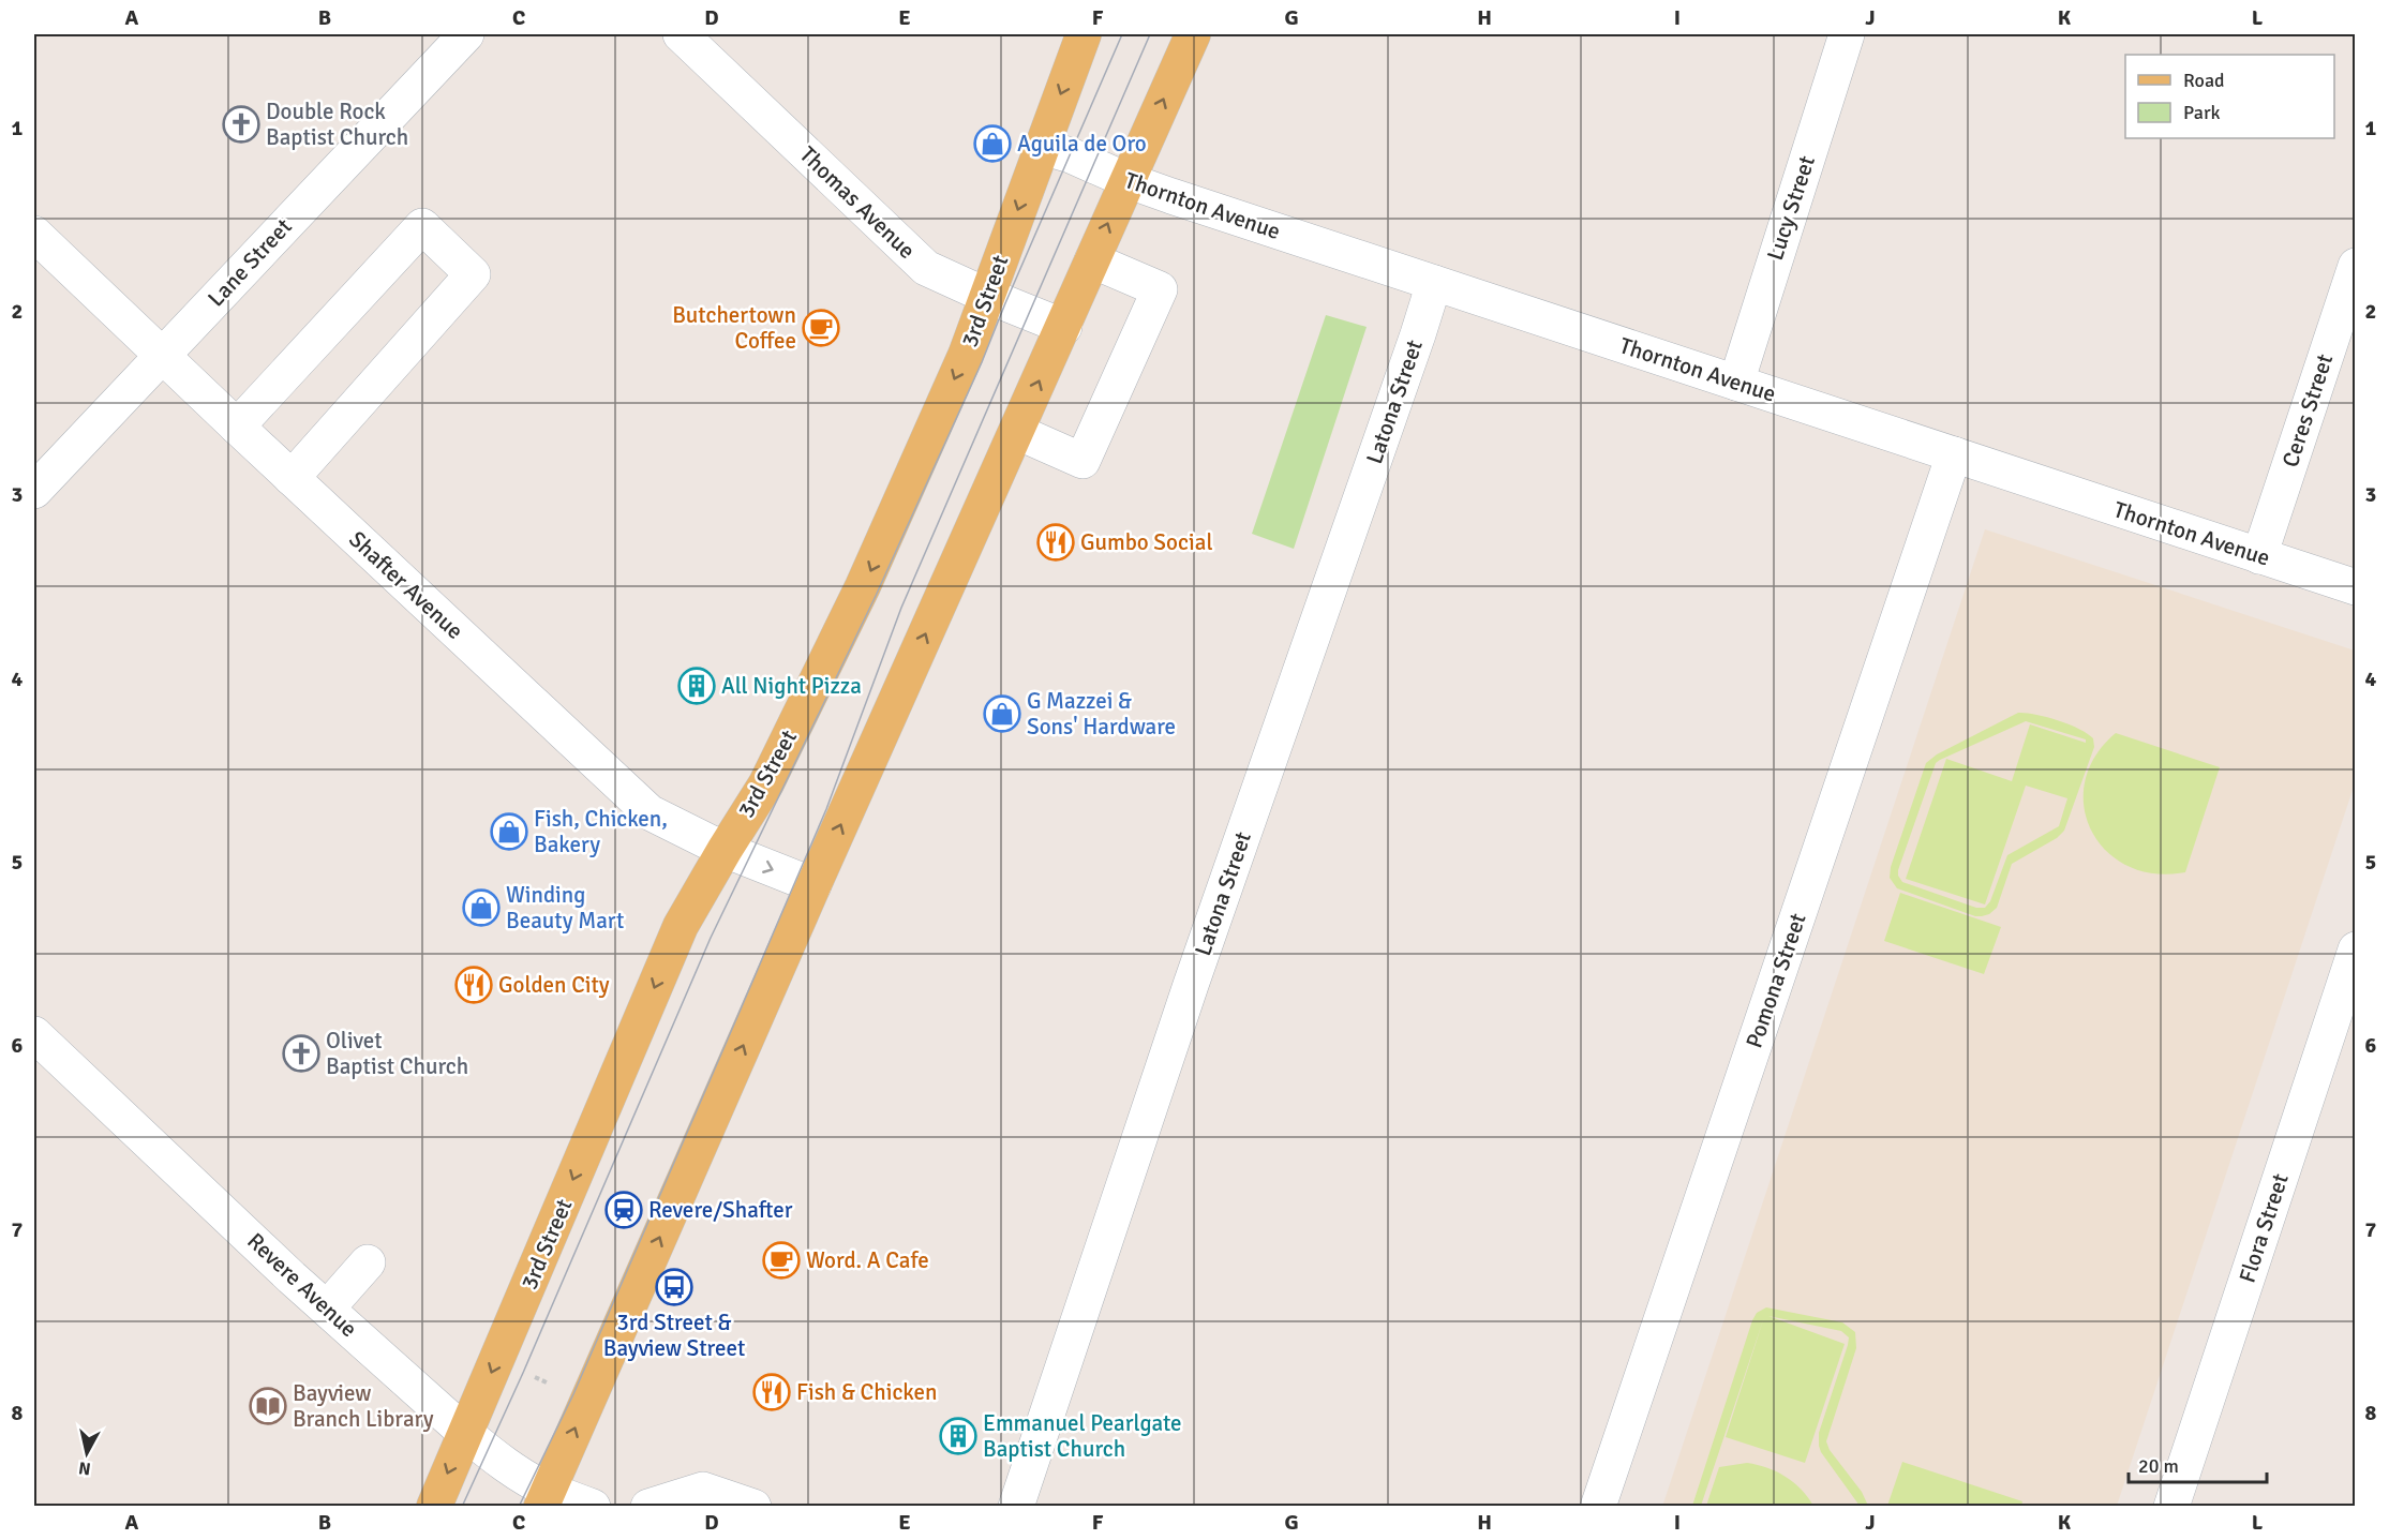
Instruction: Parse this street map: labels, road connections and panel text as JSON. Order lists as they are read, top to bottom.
{
  "streets": {
    "main road": ["3rd Street"],
    "street": [
      "Thomas Avenue",
      "Thornton Avenue",
      "Lucy Street",
      "Lane Street",
      "Latona Street",
      "Ceres Street",
      "Shafter Avenue",
      "Pomona Street",
      "Flora Street",
      "Revere Avenue"
    ]
  },
  "crossings": [
    ["Thomas Avenue", "3rd Street"],
    ["Thornton Avenue", "Lucy Street"],
    ["Thornton Avenue", "3rd Street"],
    ["Thornton Avenue", "Latona Street"],
    ["Thornton Avenue", "Ceres Street"],
    ["Thornton Avenue", "Pomona Street"],
    ["Lane Street", "Shafter Avenue"],
    ["3rd Street", "Shafter Avenue"],
    ["3rd Street", "Revere Avenue"]
  ],
  "places": {
    "church": ["Double Rock Baptist Church", "Olivet Baptist Church"],
    "shop": [
      "Aguila de Oro",
      "G Mazzei & Sons' Hardware",
      "Fish, Chicken, Bakery",
      "Winding Beauty Mart"
    ],
    "cafe": ["Butchertown Coffee", "Word. A Cafe"],
    "restaurant": ["Gumbo Social", "Golden City", "Fish & Chicken"],
    "building": ["All Night Pizza", "Emmanuel Pearlgate Baptist Church"],
    "station": ["Revere/Shafter"],
    "bus stop": ["3rd Street & Bayview Street"],
    "library": ["Bayview Branch Library"]
  },
  "legend": ["Road", "Park"],
  "scale_bar": "20 m",
  "north": "bottom",
  "grid": {
    "columns": [
      "A",
      "B",
      "C",
      "D",
      "E",
      "F",
      "G",
      "H",
      "I",
      "J",
      "K",
      "L"
    ],
    "rows": [
      "1",
      "2",
      "3",
      "4",
      "5",
      "6",
      "7",
      "8"
    ]
  }
}
